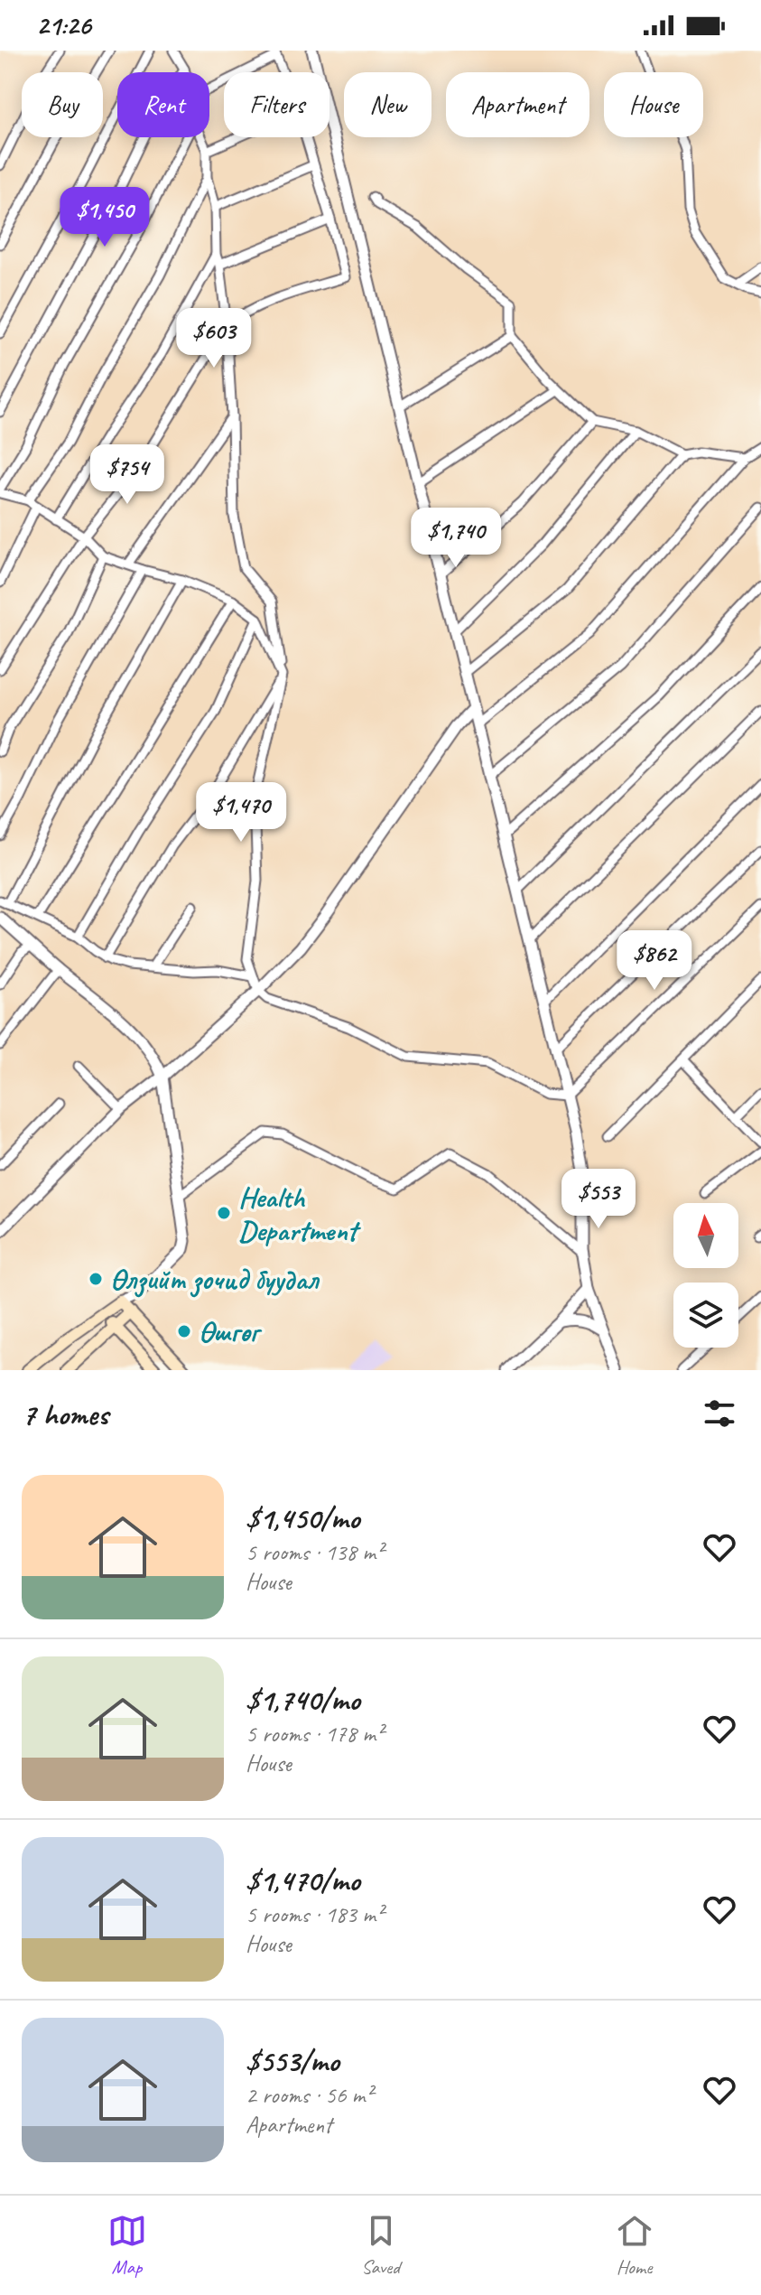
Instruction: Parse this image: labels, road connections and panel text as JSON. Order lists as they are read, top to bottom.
{
  "places": ["Health Department", "Өлзийт зочид буудал", "Өшгөг"],
  "north": "top",
  "page": {
    "status": "21:26",
    "chip": [
      "Buy",
      "Rent",
      "Filters",
      "New",
      "Apartment",
      "House"
    ],
    "price": [
      "$1,450",
      "$603",
      "$754",
      "$1,740",
      "$1,470",
      "$862",
      "$553"
    ],
    "heading": "7 homes",
    "list": [
      {
        "name": "$1,450/mo",
        "note": "5 rooms · 138 m² · House"
      },
      {
        "name": "$1,740/mo",
        "note": "5 rooms · 178 m² · House"
      },
      {
        "name": "$1,470/mo",
        "note": "5 rooms · 183 m² · House"
      },
      {
        "name": "$553/mo",
        "note": "2 rooms · 56 m² · Apartment"
      }
    ],
    "tabs": ["Map", "Saved", "Home"]
  }
}
